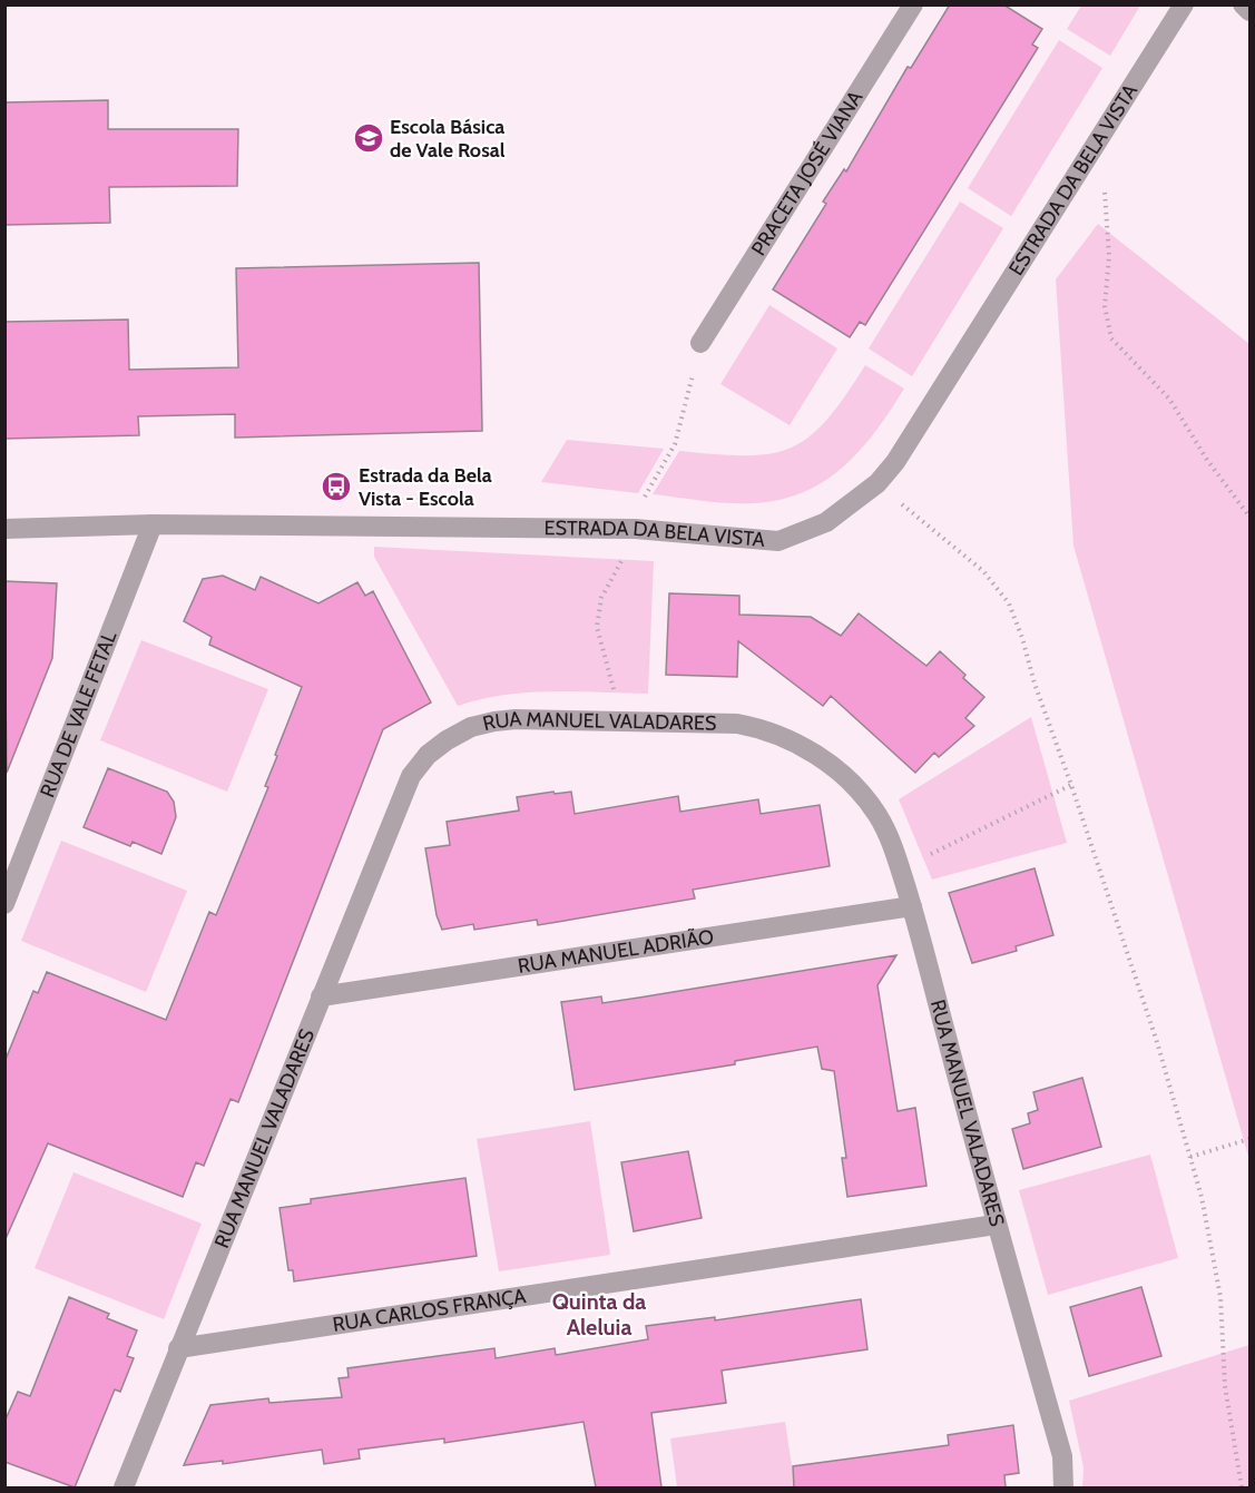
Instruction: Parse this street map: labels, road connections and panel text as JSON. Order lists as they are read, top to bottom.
{
  "streets": {
    "street": [
      "PRACETA JOSÉ VIANA",
      "ESTRADA DA BELA VISTA",
      "RUA DE VALE FETAL",
      "RUA MANUEL VALADARES",
      "RUA MANUEL ADRIÃO",
      "RUA CARLOS FRANÇA"
    ]
  },
  "crossings": [
    ["ESTRADA DA BELA VISTA", "RUA DE VALE FETAL"],
    ["RUA MANUEL VALADARES", "RUA MANUEL ADRIÃO"],
    ["RUA MANUEL VALADARES", "RUA CARLOS FRANÇA"]
  ],
  "districts": ["Quinta da Aleluia"],
  "places": {
    "school or university": ["Escola Básica de Vale Rosal"],
    "bus stop": ["Estrada da Bela Vista - Escola"]
  }
}
